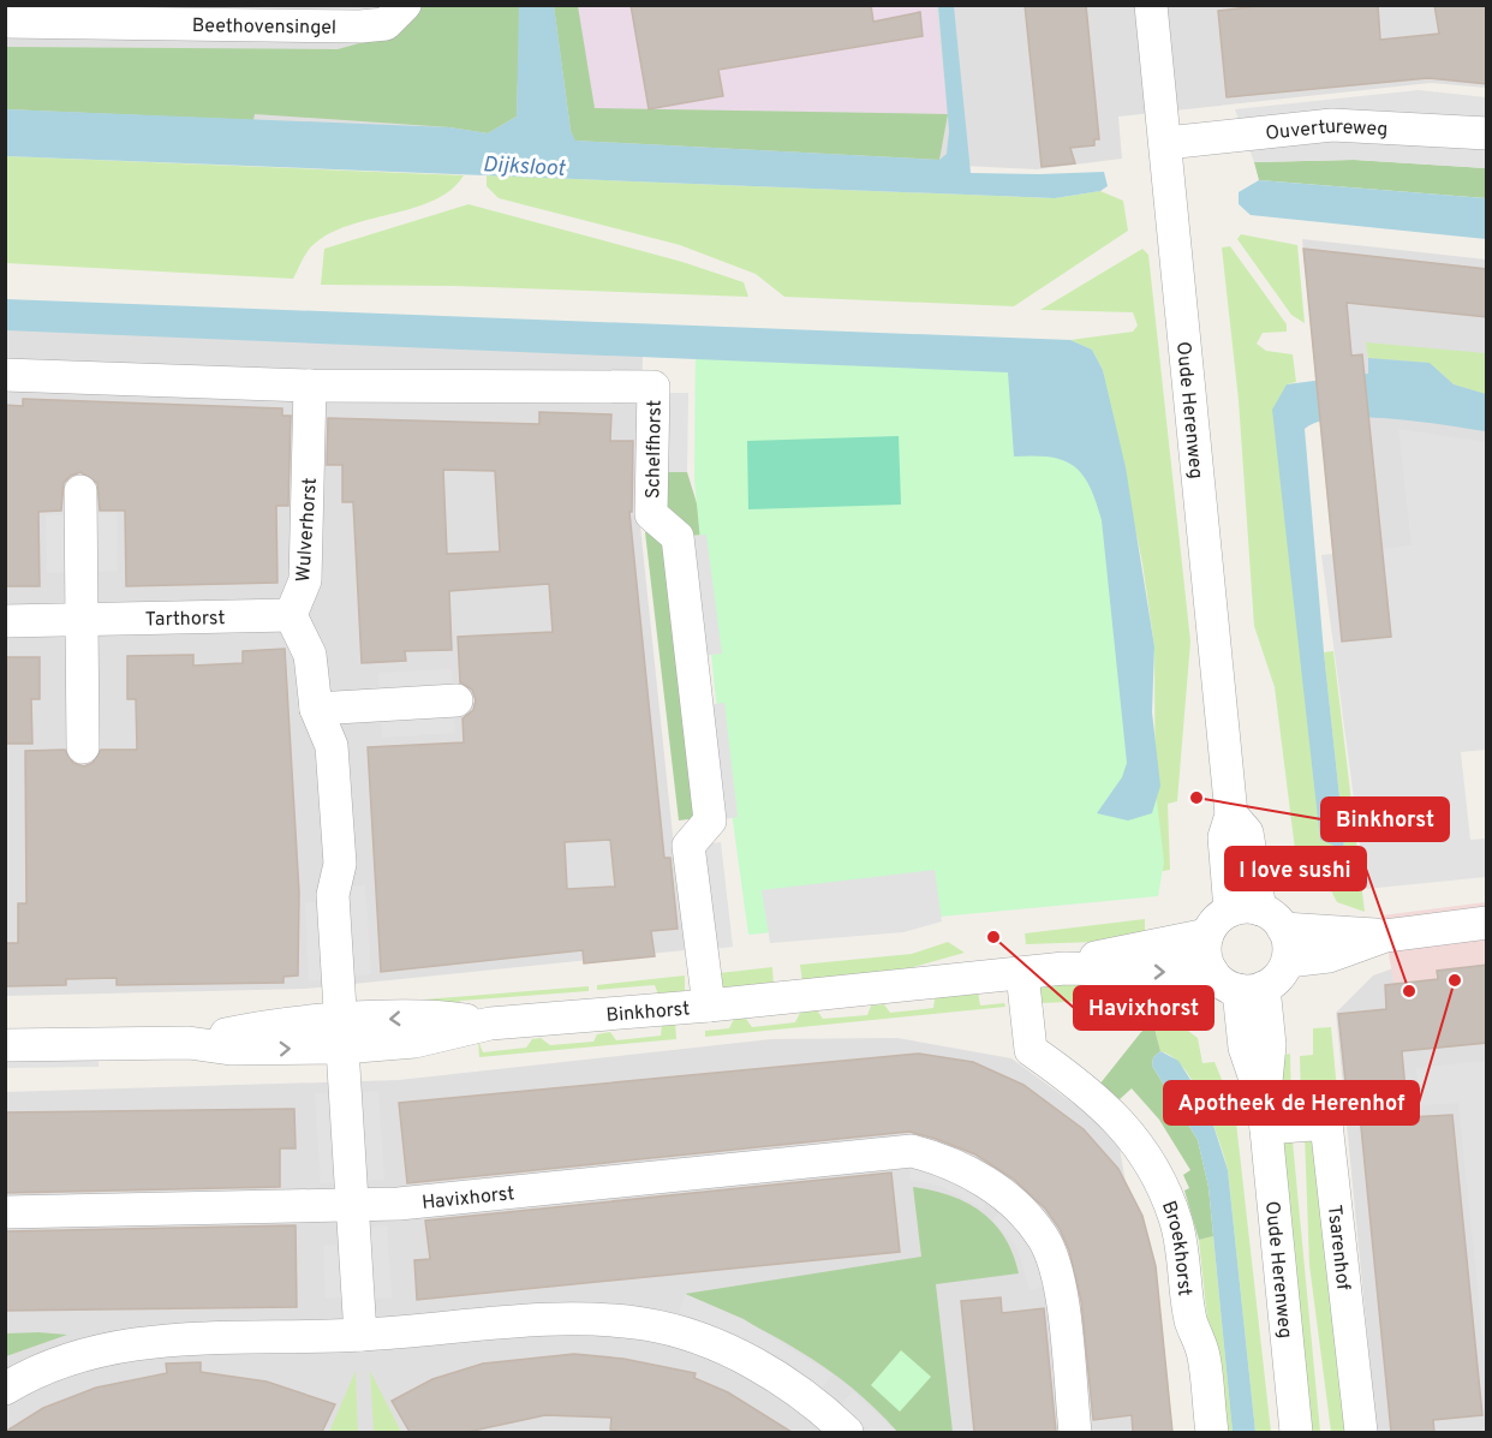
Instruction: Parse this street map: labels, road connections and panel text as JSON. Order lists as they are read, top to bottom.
{
  "streets": {
    "street": [
      "Beethovensingel",
      "Ouvertureweg",
      "Oude Herenweg",
      "Schelfhorst",
      "Wulverhorst",
      "Tarthorst",
      "Binkhorst",
      "Havixhorst",
      "Tsarenhof",
      "Broekhorst"
    ]
  },
  "crossings": [
    ["Ouvertureweg", "Oude Herenweg"],
    ["Oude Herenweg", "Binkhorst"],
    ["Oude Herenweg", "Tsarenhof"],
    ["Schelfhorst", "Wulverhorst"],
    ["Schelfhorst", "Binkhorst"],
    ["Wulverhorst", "Tarthorst"],
    ["Binkhorst", "Broekhorst"]
  ],
  "water": ["Dijksloot"],
  "places": [
    "Binkhorst",
    "Havixhorst",
    "Apotheek de Herenhof",
    "I love sushi"
  ]
}
